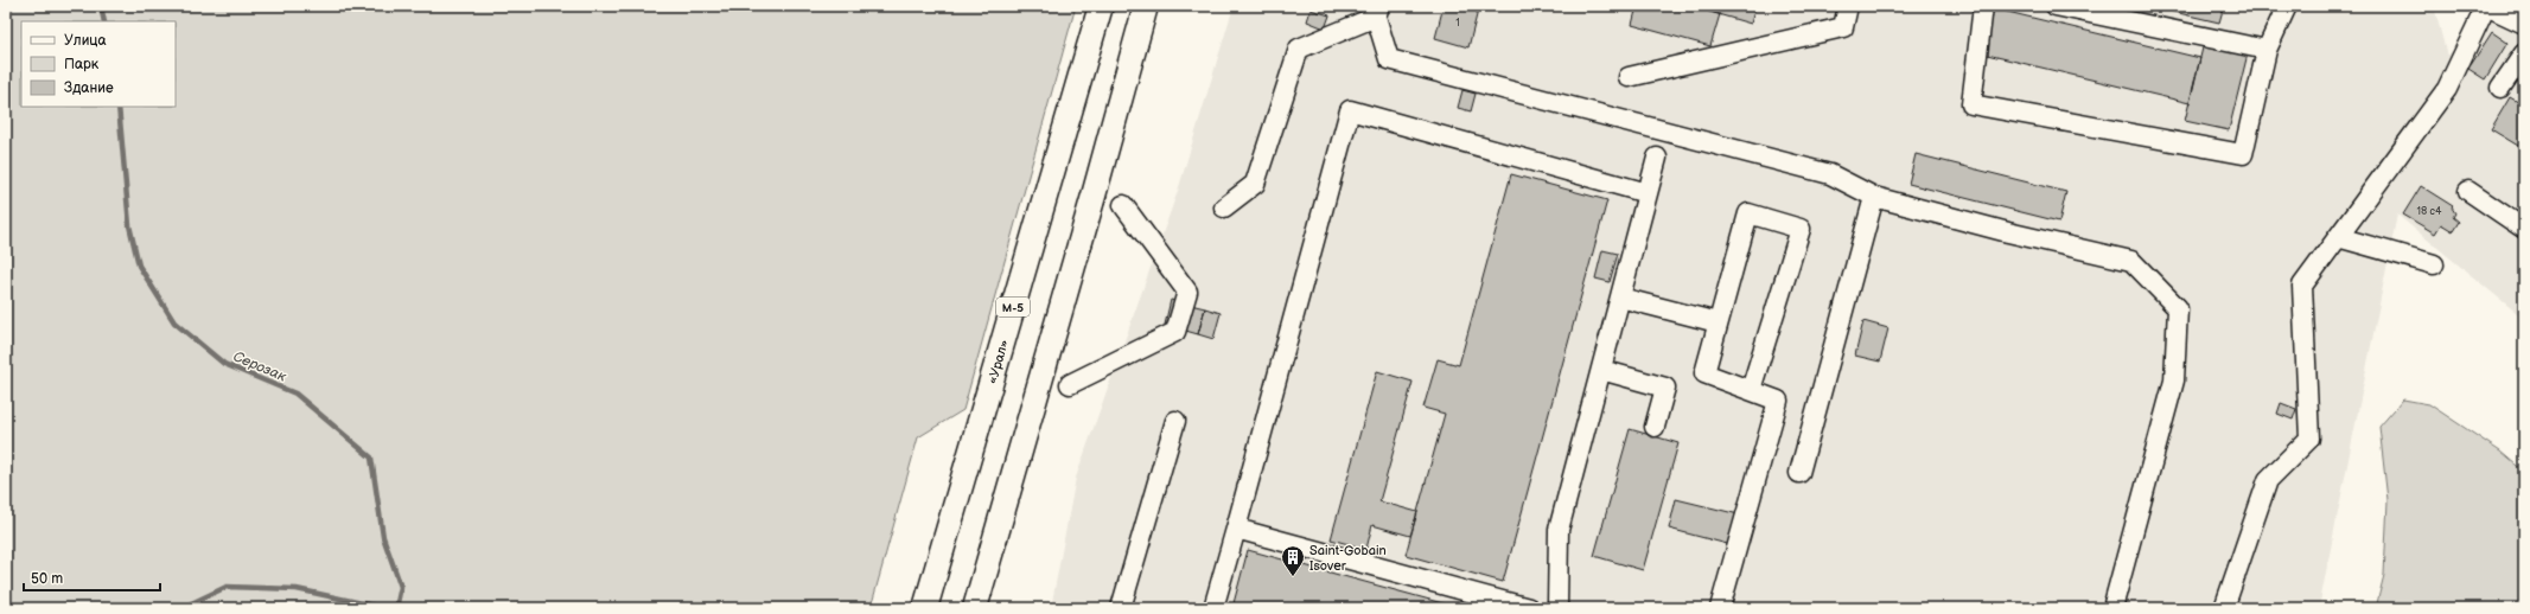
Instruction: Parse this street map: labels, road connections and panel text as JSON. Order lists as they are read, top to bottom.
{
  "streets": {
    "main road": ["М-5", "«Урал»"]
  },
  "water": ["Серозак"],
  "places": {
    "building": ["Saint-Gobain Isover"]
  },
  "house_numbers": ["1", "18 с4"],
  "legend": ["Улица", "Парк", "Здание"],
  "scale_bar": "50 m"
}
